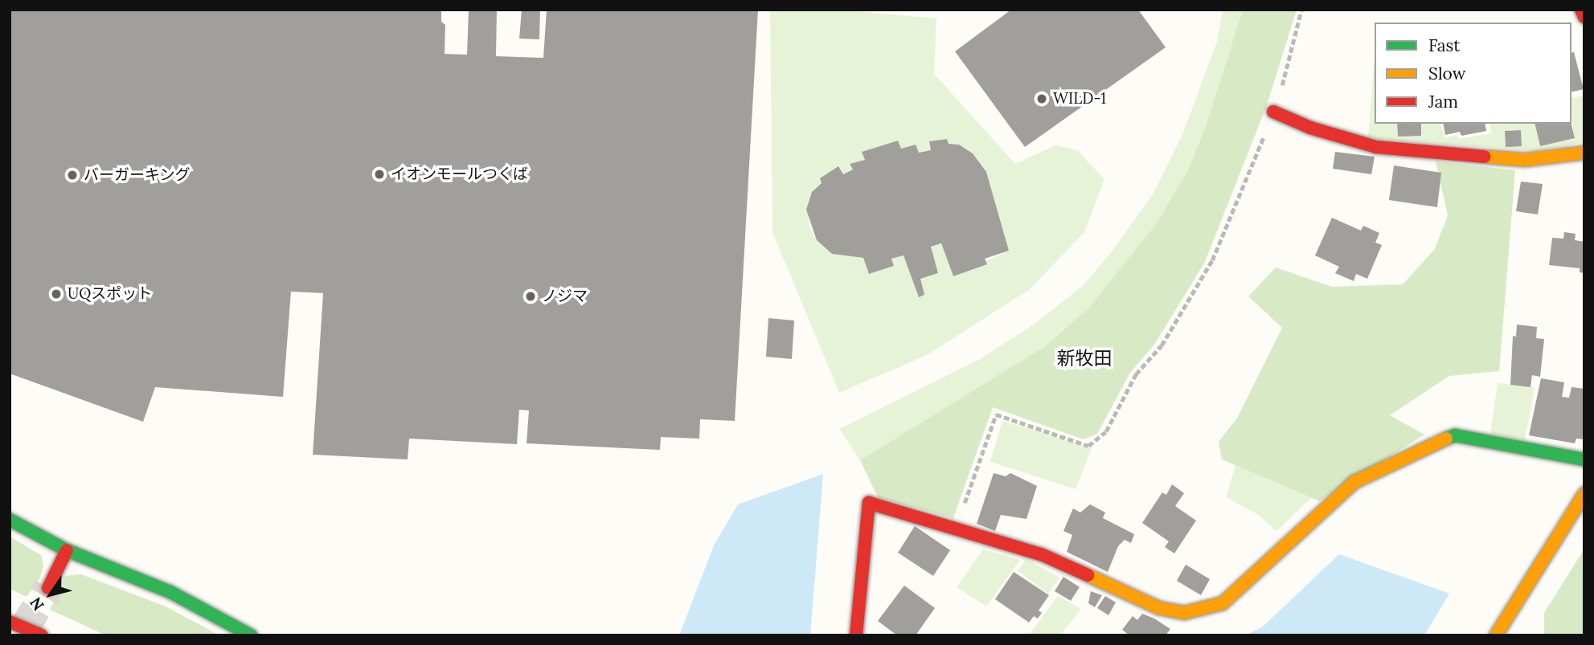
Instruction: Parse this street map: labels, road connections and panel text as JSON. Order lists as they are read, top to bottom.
{
  "districts": ["新牧田"],
  "places": [
    "WILD-1",
    "イオンモールつくば",
    "バーガーキング",
    "UQスポット",
    "ノジマ"
  ],
  "legend": ["Fast", "Slow", "Jam"],
  "north": "bottom left"
}
